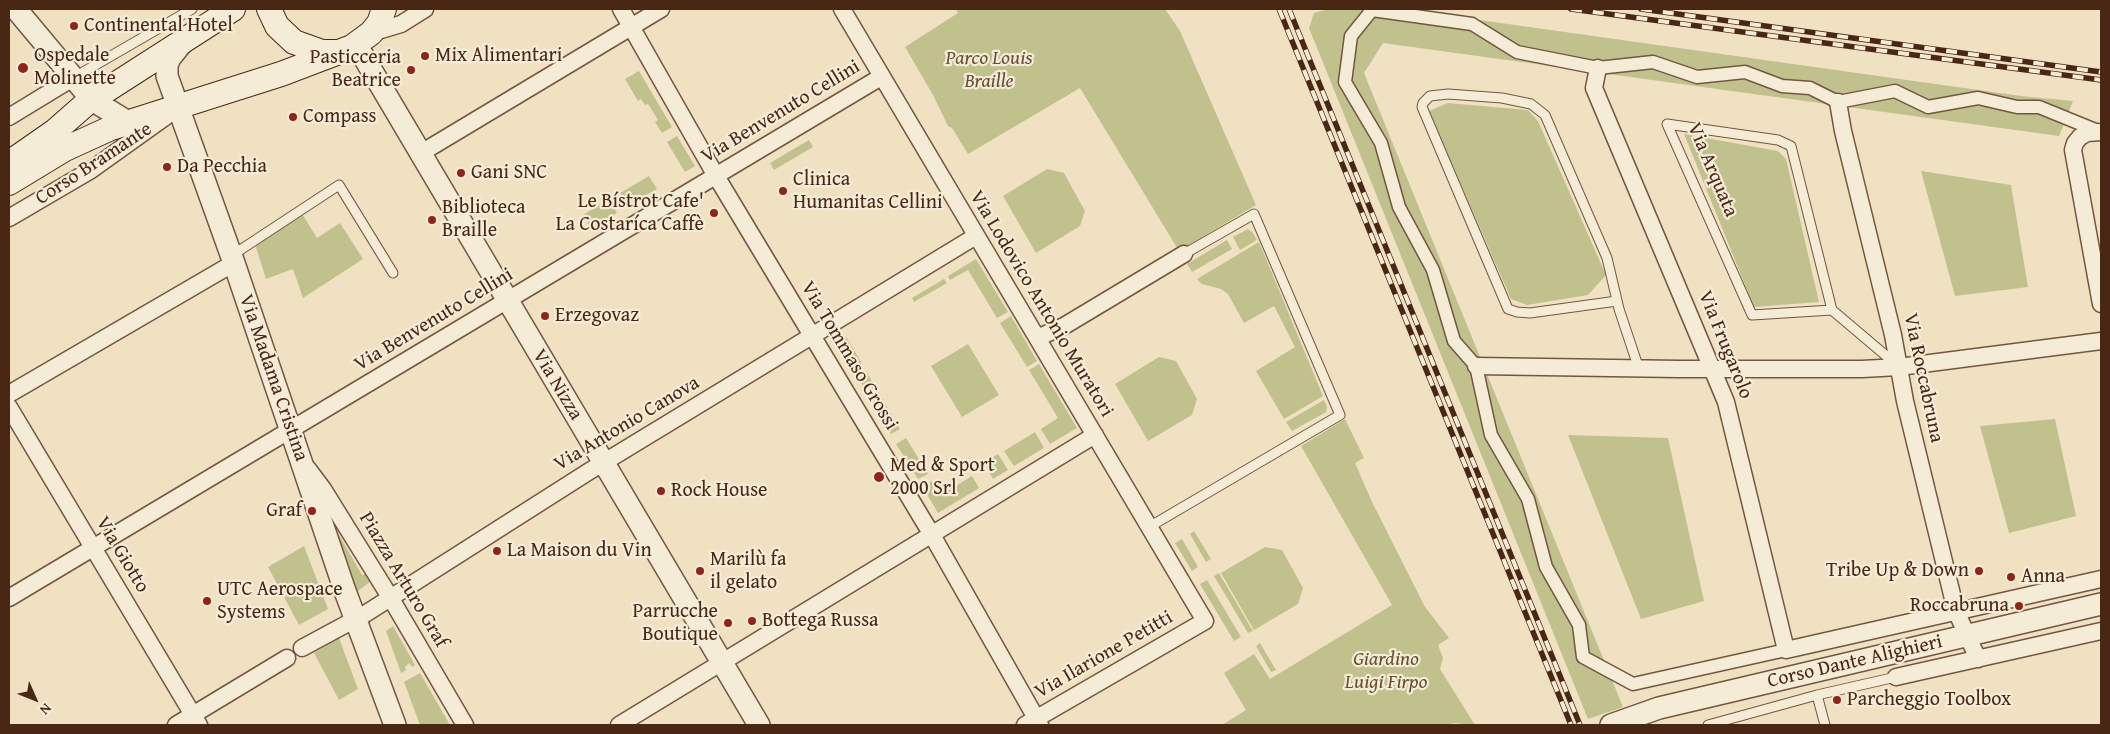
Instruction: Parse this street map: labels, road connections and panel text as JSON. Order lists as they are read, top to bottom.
{
  "streets": {
    "main road": ["Corso Bramante"],
    "street": [
      "Via Benvenuto Cellini",
      "Via Lodovico Antonio Muratori",
      "Via Frugarolo",
      "Via Tommaso Grossi",
      "Via Madama Cristina",
      "Via Roccabruna",
      "Via Nizza",
      "Via Antonio Canova",
      "Via Giotto",
      "Piazza Arturo Graf",
      "Via Ilarione Petitti",
      "Corso Dante Alighieri"
    ],
    "lane": ["Via Arquata"]
  },
  "crossings": [
    ["Via Benvenuto Cellini", "Via Lodovico Antonio Muratori"],
    ["Via Benvenuto Cellini", "Via Tommaso Grossi"],
    ["Via Benvenuto Cellini", "Via Madama Cristina"],
    ["Via Benvenuto Cellini", "Via Nizza"],
    ["Via Benvenuto Cellini", "Via Giotto"],
    ["Corso Bramante", "Via Madama Cristina"],
    ["Corso Bramante", "Via Nizza"],
    ["Via Lodovico Antonio Muratori", "Via Antonio Canova"],
    ["Via Lodovico Antonio Muratori", "Via Ilarione Petitti"],
    ["Via Frugarolo", "Corso Dante Alighieri"],
    ["Via Tommaso Grossi", "Via Antonio Canova"],
    ["Via Tommaso Grossi", "Via Ilarione Petitti"],
    ["Via Madama Cristina", "Via Antonio Canova"],
    ["Via Madama Cristina", "Piazza Arturo Graf"],
    ["Via Roccabruna", "Corso Dante Alighieri"],
    ["Via Nizza", "Via Antonio Canova"],
    ["Via Antonio Canova", "Piazza Arturo Graf"]
  ],
  "parks": ["Parco Louis Braille", "Giardino Luigi Firpo"],
  "places": [
    "Continental Hotel",
    "Mix Alimentari",
    "Ospedale Molinette",
    "Pasticceria Beatrice",
    "Compass",
    "Da Pecchia",
    "Gani SNC",
    "Clinica Humanitas Cellini",
    "Le Bístrot Cafe' La Costaríca Caffè",
    "Biblioteca Braille",
    "Erzegovaz",
    "Med & Sport 2000 Srl",
    "Rock House",
    "Graf",
    "La Maison du Vin",
    "Marilù fa il gelato",
    "Tribe Up & Down",
    "Anna",
    "UTC Aerospace Systems",
    "Roccabruna",
    "Bottega Russa",
    "Parrucche Boutique",
    "Parcheggio Toolbox"
  ],
  "north": "bottom right"
}
